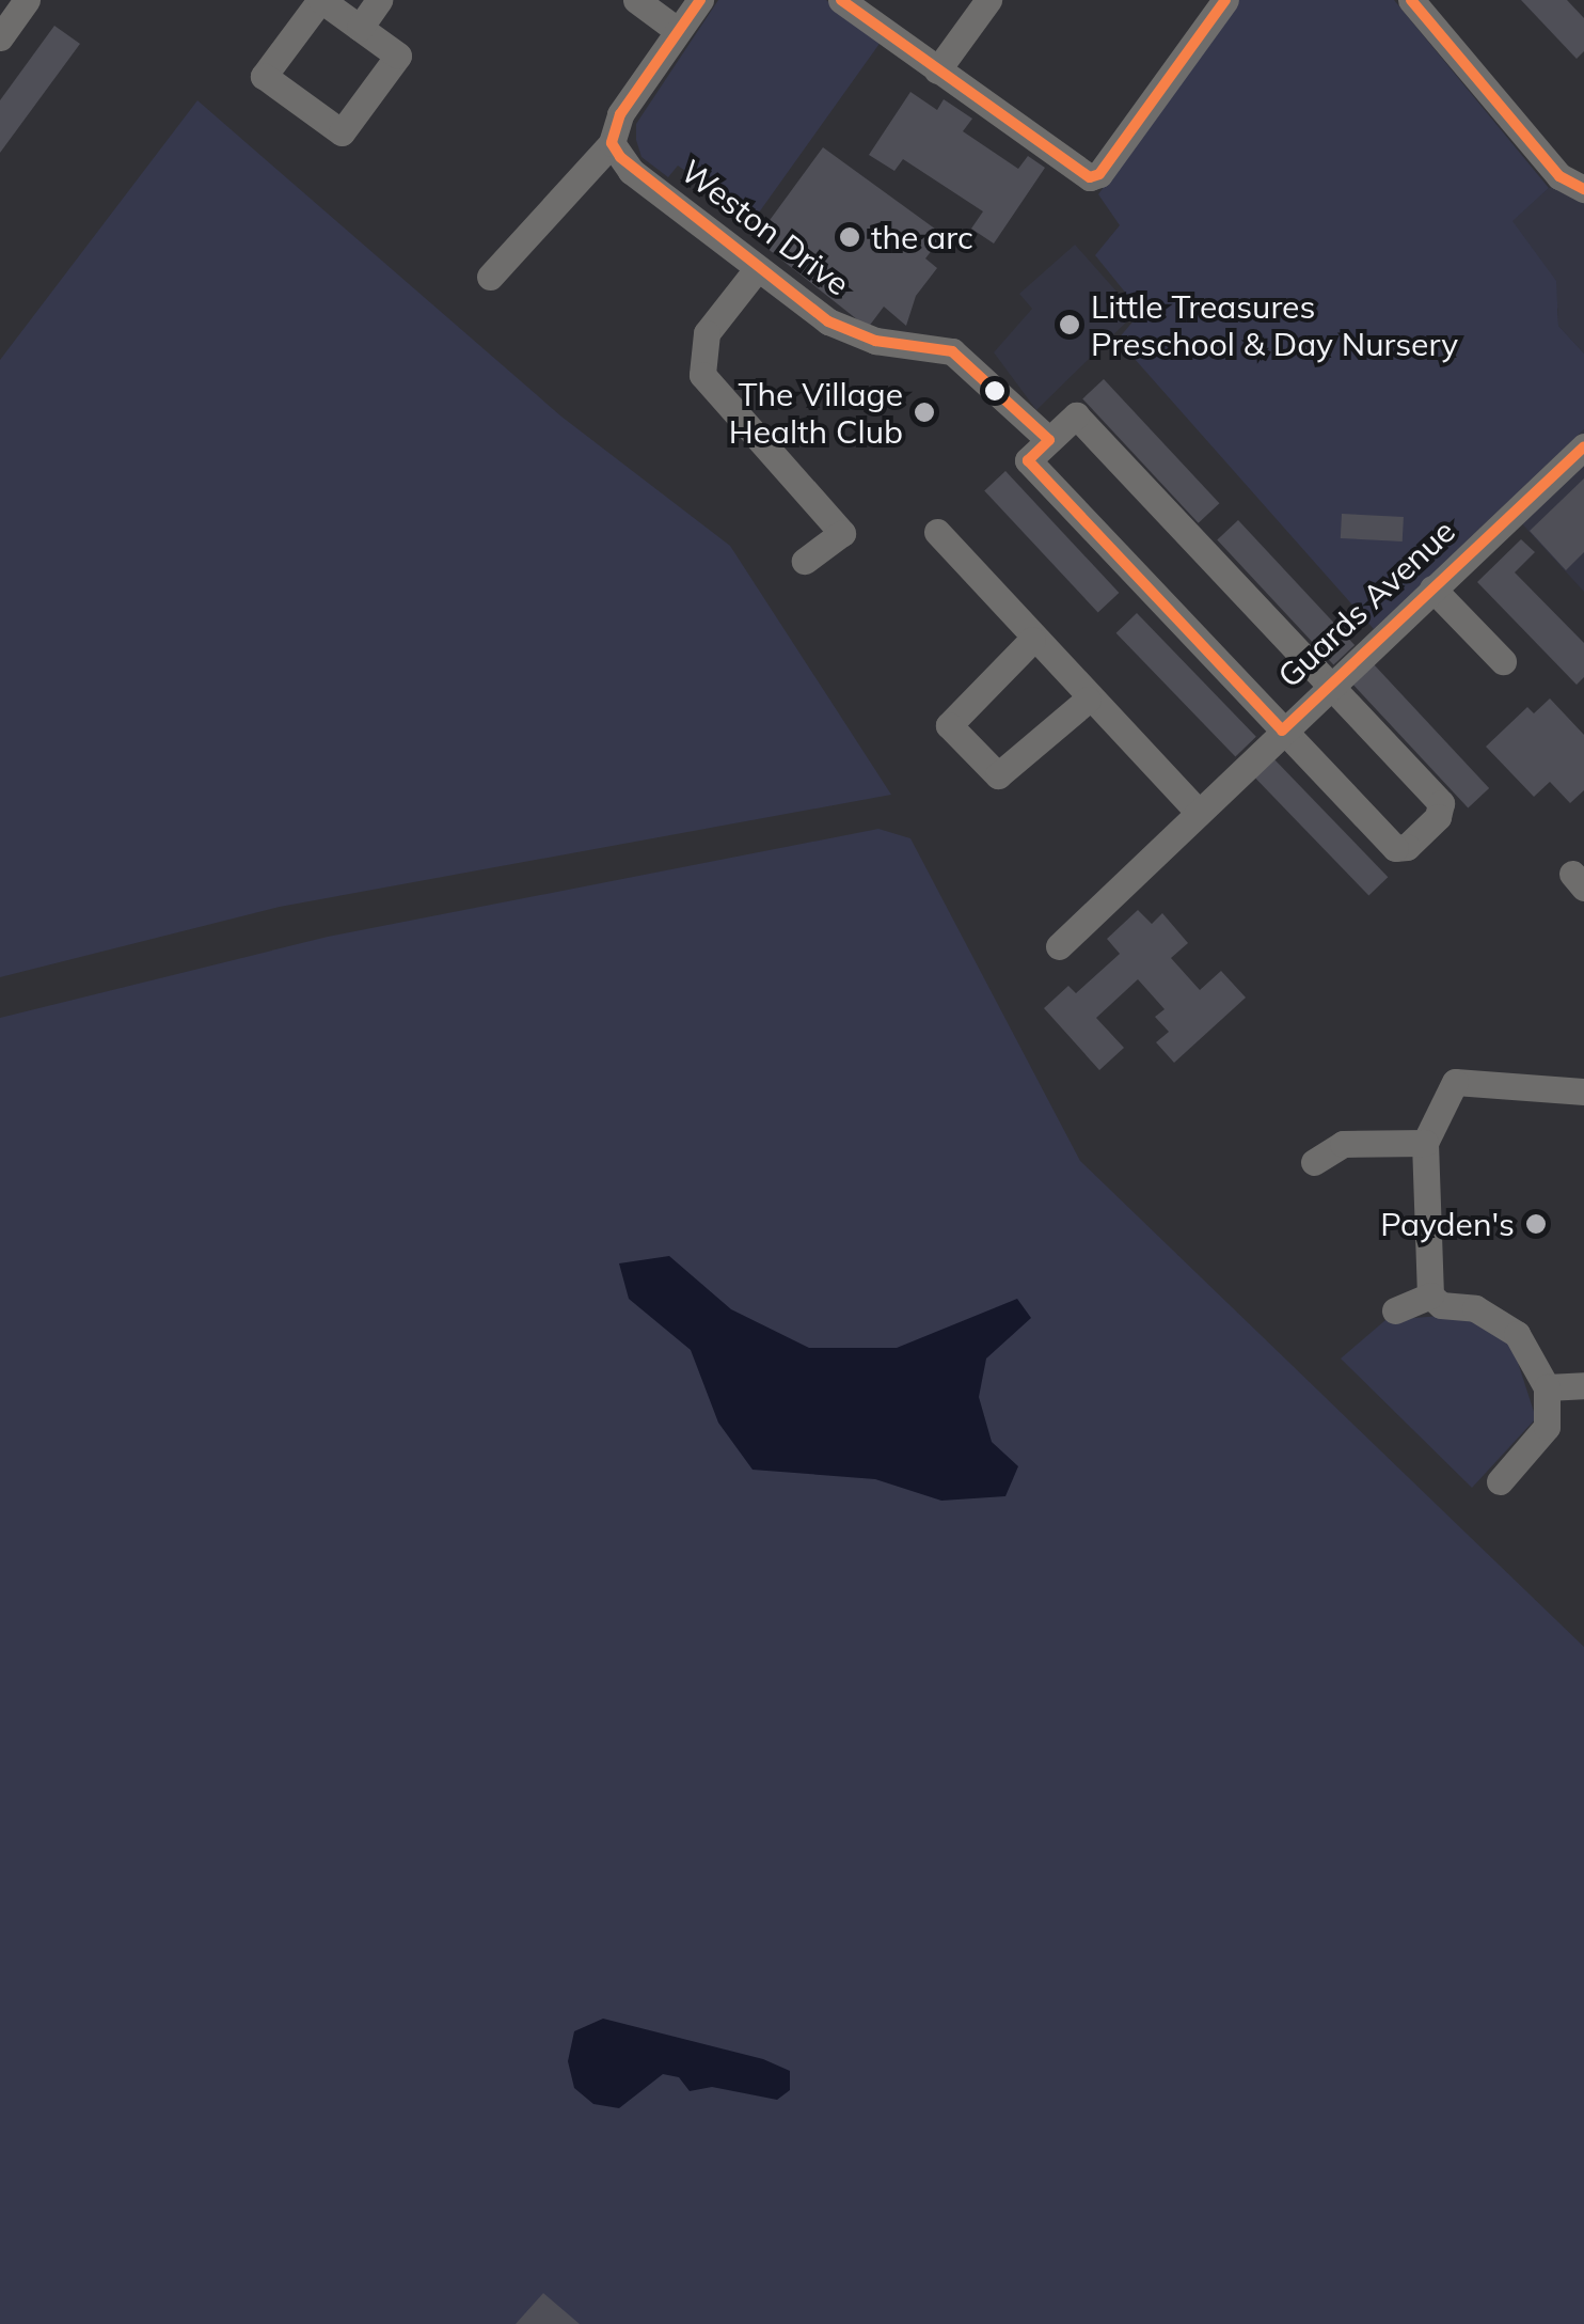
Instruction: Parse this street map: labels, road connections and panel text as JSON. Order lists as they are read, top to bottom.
{
  "streets": {
    "street": ["Weston Drive", "Guards Avenue"]
  },
  "places": [
    "the arc",
    "Little Treasures Preschool & Day Nursery",
    "The Village Health Club",
    "Payden's"
  ]
}
